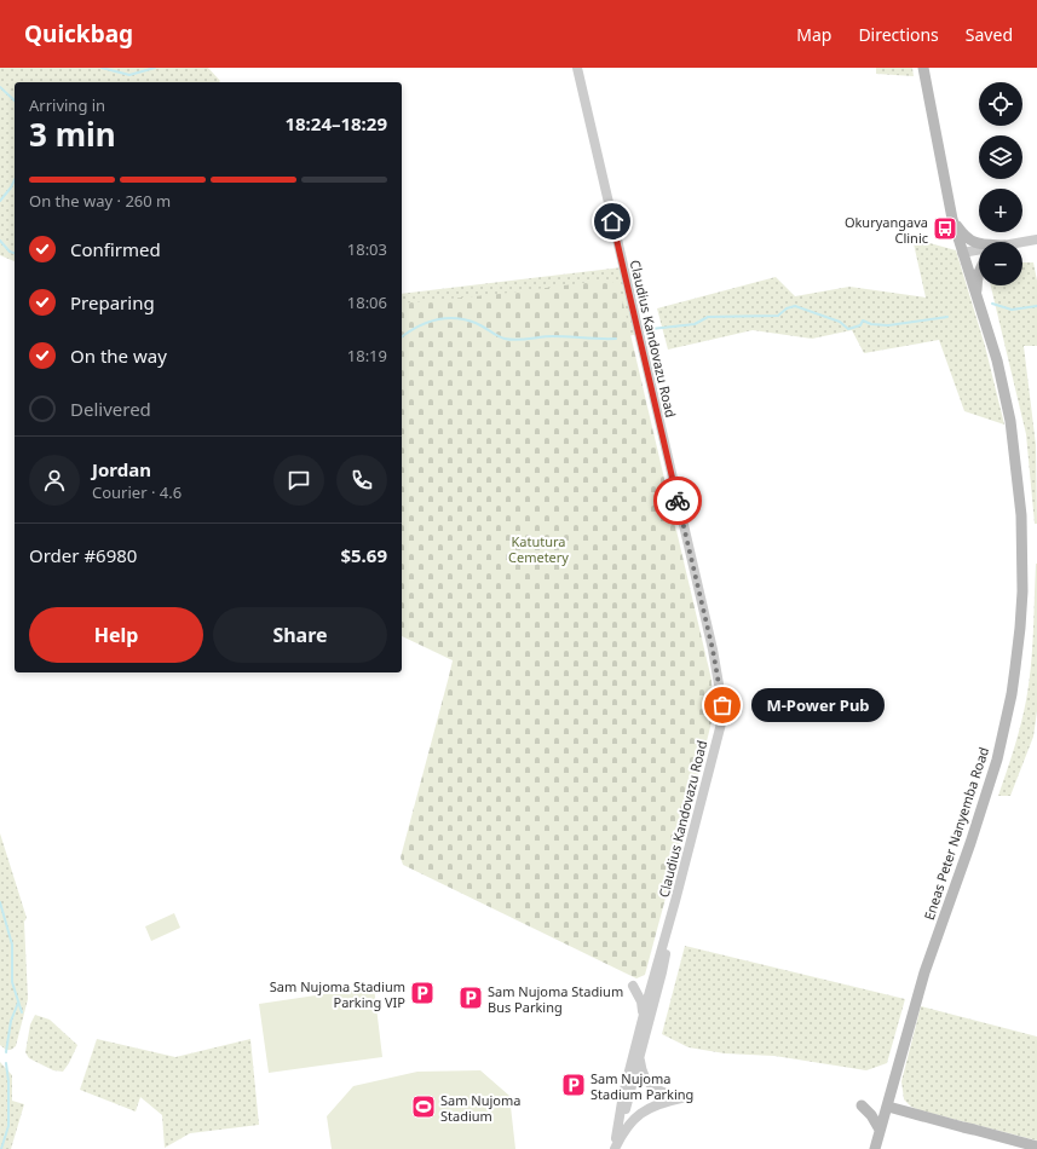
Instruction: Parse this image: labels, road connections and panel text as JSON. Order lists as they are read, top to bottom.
{
  "streets": {
    "main road": ["Eneas Peter Nanyemba Road"],
    "street": ["Claudius Kandovazu Road"]
  },
  "parks": ["Katutura Cemetery"],
  "places": {
    "bus stop": ["Okuryangava Clinic"],
    "other": ["M-Power Pub"],
    "parking": ["Sam Nujoma Stadium Parking VIP", "Sam Nujoma Stadium Bus Parking", "Sam Nujoma Stadium Parking"],
    "sports": ["Sam Nujoma Stadium"]
  },
  "page": {
    "header": "Quickbag",
    "nav": ["Map", "Directions", "Saved"],
    "map_buttons": ["+", "−"],
    "heading": ["3 min", "Arriving in", "18:24–18:29"],
    "panel": [
      "Jordan",
      "Courier · 4.6",
      "Order #6980",
      "$5.69"
    ],
    "bar": "On the way · 260 m",
    "list": [
      ["Confirmed", "18:03"],
      ["Preparing", "18:06"],
      ["On the way", "18:19"],
      "Delivered"
    ],
    "buttons": ["Help", "Share"],
    "bubble": "M-Power Pub"
  }
}
